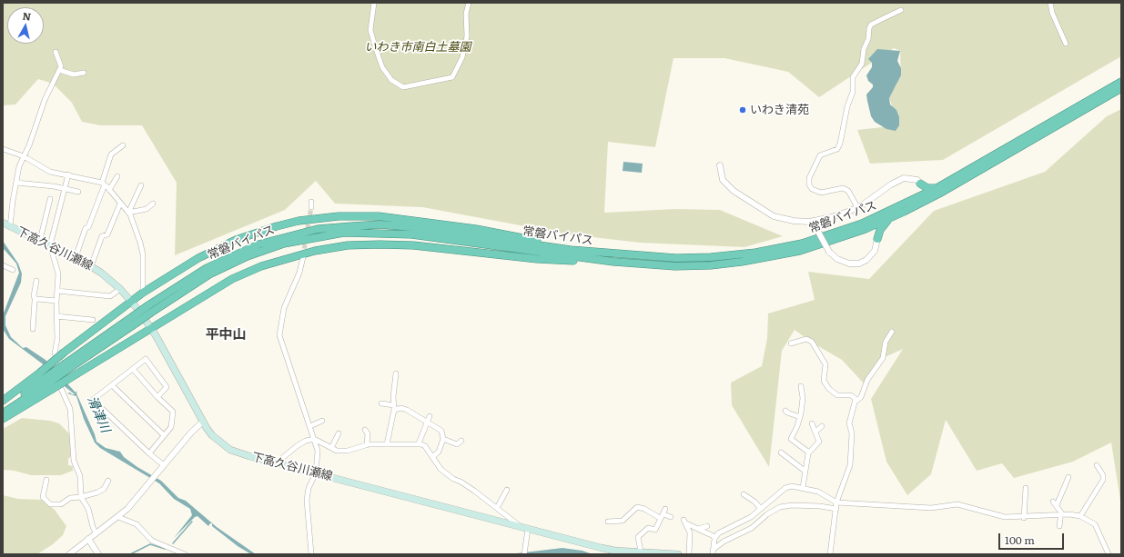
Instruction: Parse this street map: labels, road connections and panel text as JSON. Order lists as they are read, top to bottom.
{
  "streets": {
    "highway": ["常磐バイパス"],
    "main road": ["下高久谷川瀬線"]
  },
  "districts": ["平中山"],
  "water": ["滑津川"],
  "parks": ["いわき市南白土墓園"],
  "places": ["いわき清苑"],
  "scale_bar": "100 m",
  "north": "top"
}
